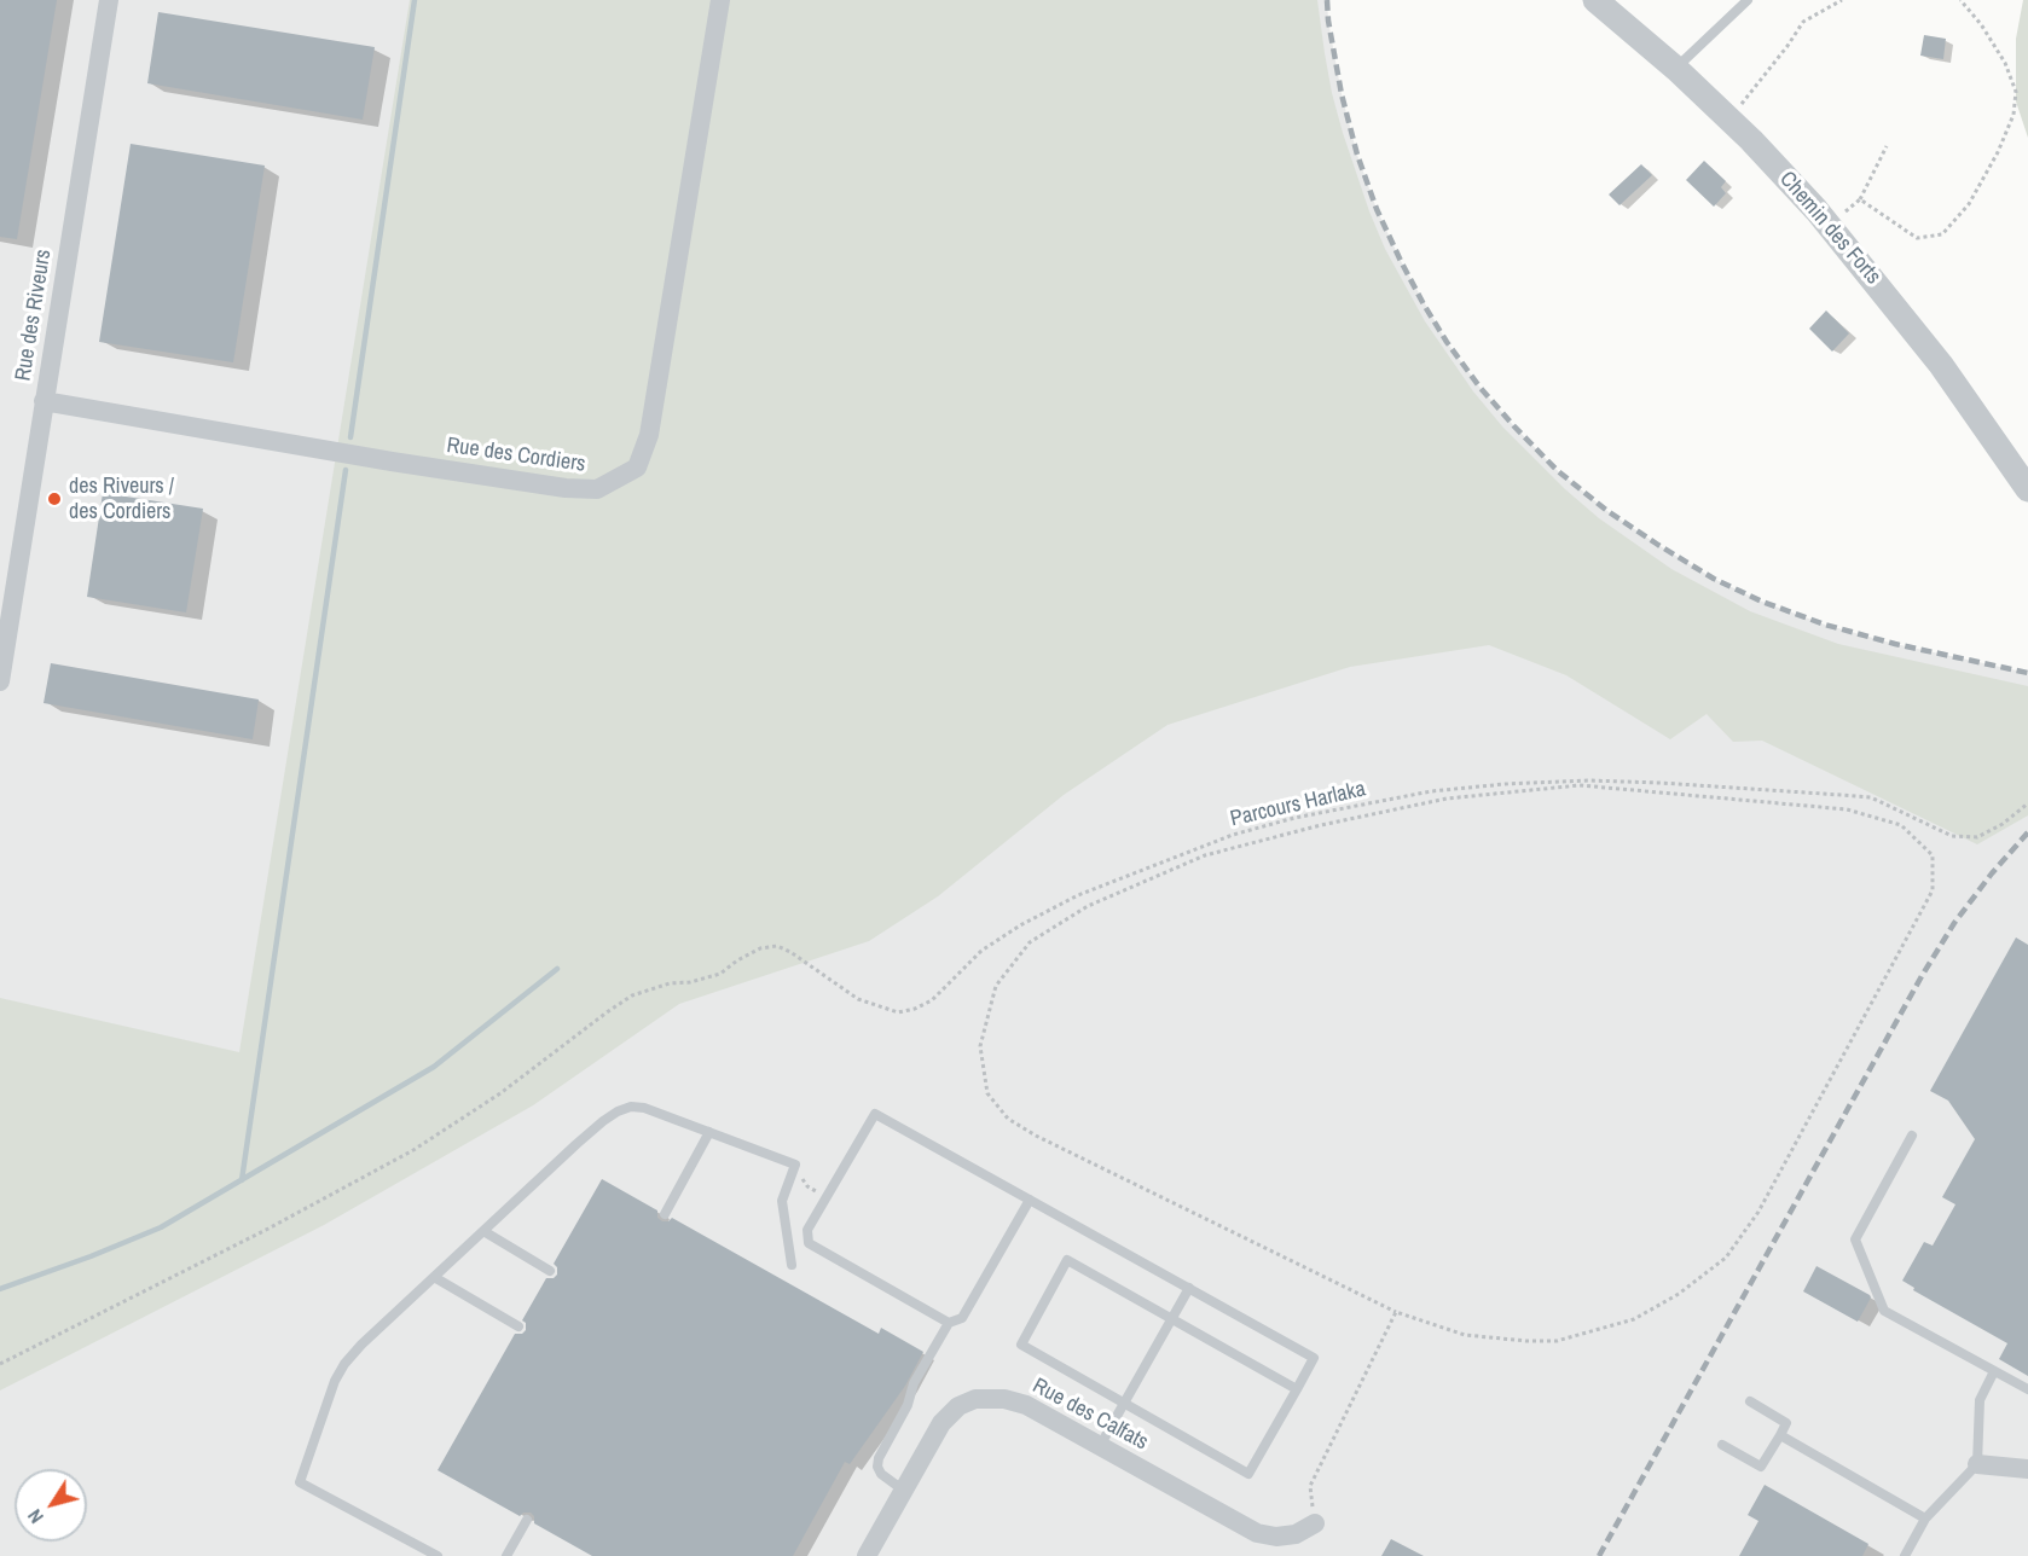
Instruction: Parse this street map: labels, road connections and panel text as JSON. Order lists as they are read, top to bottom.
{
  "streets": {
    "street": [
      "Chemin des Forts",
      "Rue des Riveurs",
      "Rue des Cordiers",
      "Rue des Calfats"
    ],
    "path": ["Parcours Harlaka"]
  },
  "crossings": [
    ["Rue des Riveurs", "Rue des Cordiers"]
  ],
  "places": ["des Riveurs / des Cordiers"],
  "north": "bottom left"
}
